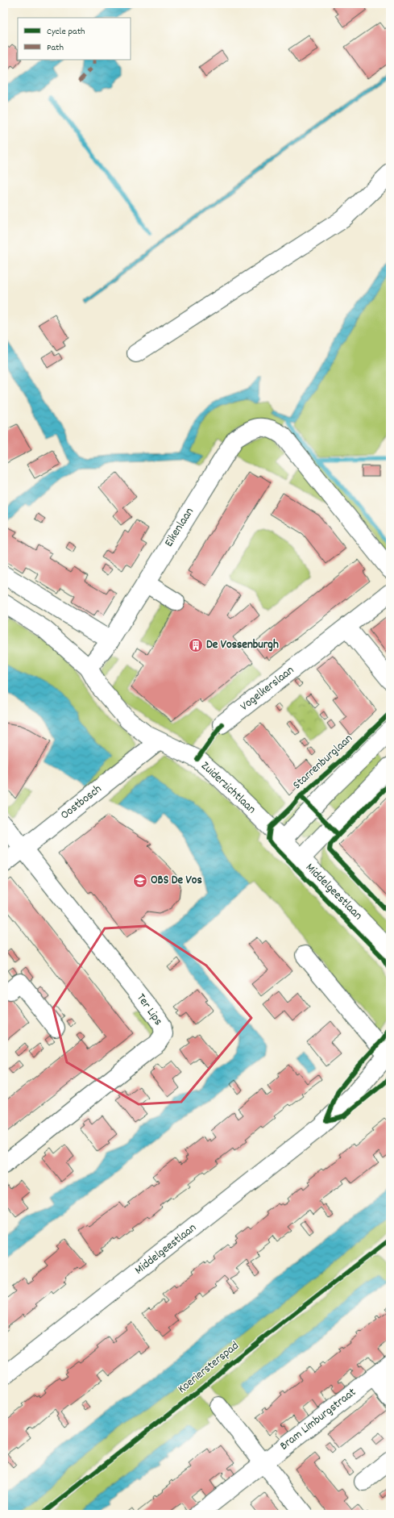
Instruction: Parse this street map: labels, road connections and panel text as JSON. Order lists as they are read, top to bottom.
{
  "streets": {
    "street": [
      "Eikenlaan",
      "Vogelkerslaan",
      "Starrenburglaan",
      "Zuiderzichtlaan",
      "Oostbosch",
      "Middelgeestlaan",
      "Ter Lips",
      "Bram Limburgstraat"
    ],
    "cycle path": ["Koeriersterspad"]
  },
  "crossings": [
    ["Eikenlaan", "Zuiderzichtlaan"],
    ["Starrenburglaan", "Zuiderzichtlaan"],
    ["Zuiderzichtlaan", "Oostbosch"],
    ["Zuiderzichtlaan", "Middelgeestlaan"],
    ["Oostbosch", "Ter Lips"]
  ],
  "places": {
    "building": ["De Vossenburgh"],
    "school or university": ["OBS De Vos"]
  },
  "legend": ["Cycle path", "Path"]
}
